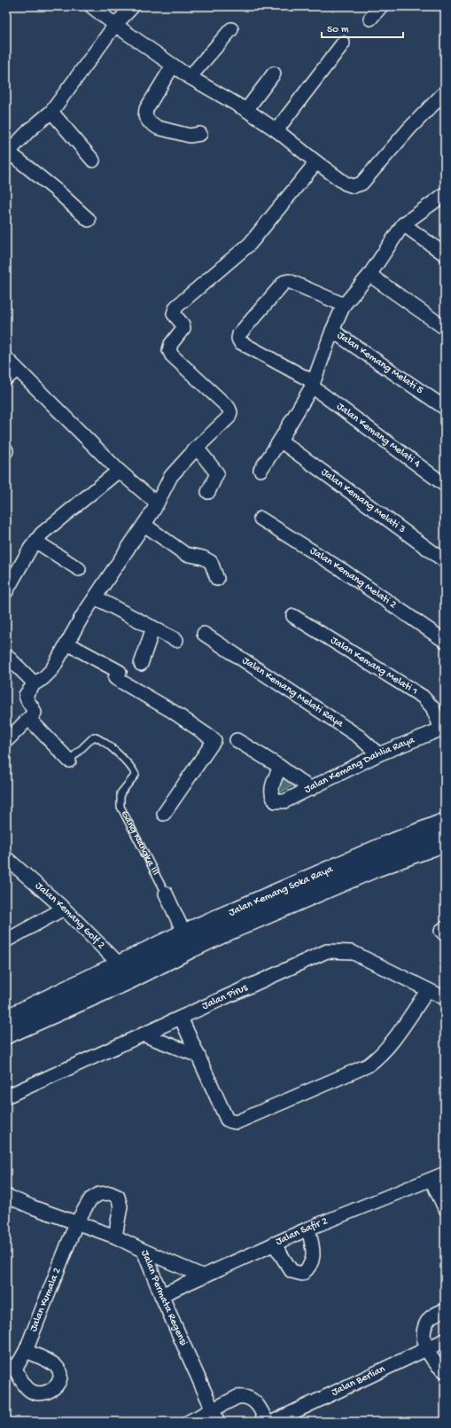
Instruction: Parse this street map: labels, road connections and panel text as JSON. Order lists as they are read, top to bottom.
{
  "streets": {
    "street": [
      "Jalan Kemang Melati 5",
      "Jalan Kemang Melati 4",
      "Jalan Kemang Melati 3",
      "Jalan Kemang Melati 2",
      "Jalan Kemang Melati 1",
      "Jalan Kemang Melati Raya",
      "Jalan Kemang Dahlia Raya",
      "Gang Nangka III",
      "Jalan Kemang Soka Raya",
      "Jalan Kemang Golf 2",
      "Jalan Pirus",
      "Jalan Safir 2",
      "Jalan Permata Regensi",
      "Jalan Kumala 2",
      "Jalan Berlian"
    ]
  },
  "crossings": [
    ["Jalan Kemang Melati 1", "Jalan Kemang Dahlia Raya"],
    ["Jalan Kemang Melati Raya", "Jalan Kemang Dahlia Raya"],
    ["Jalan Kemang Soka Raya", "Jalan Kemang Golf 2"],
    ["Jalan Safir 2", "Jalan Permata Regensi"],
    ["Jalan Permata Regensi", "Jalan Kumala 2"]
  ],
  "scale_bar": "50 m"
}
